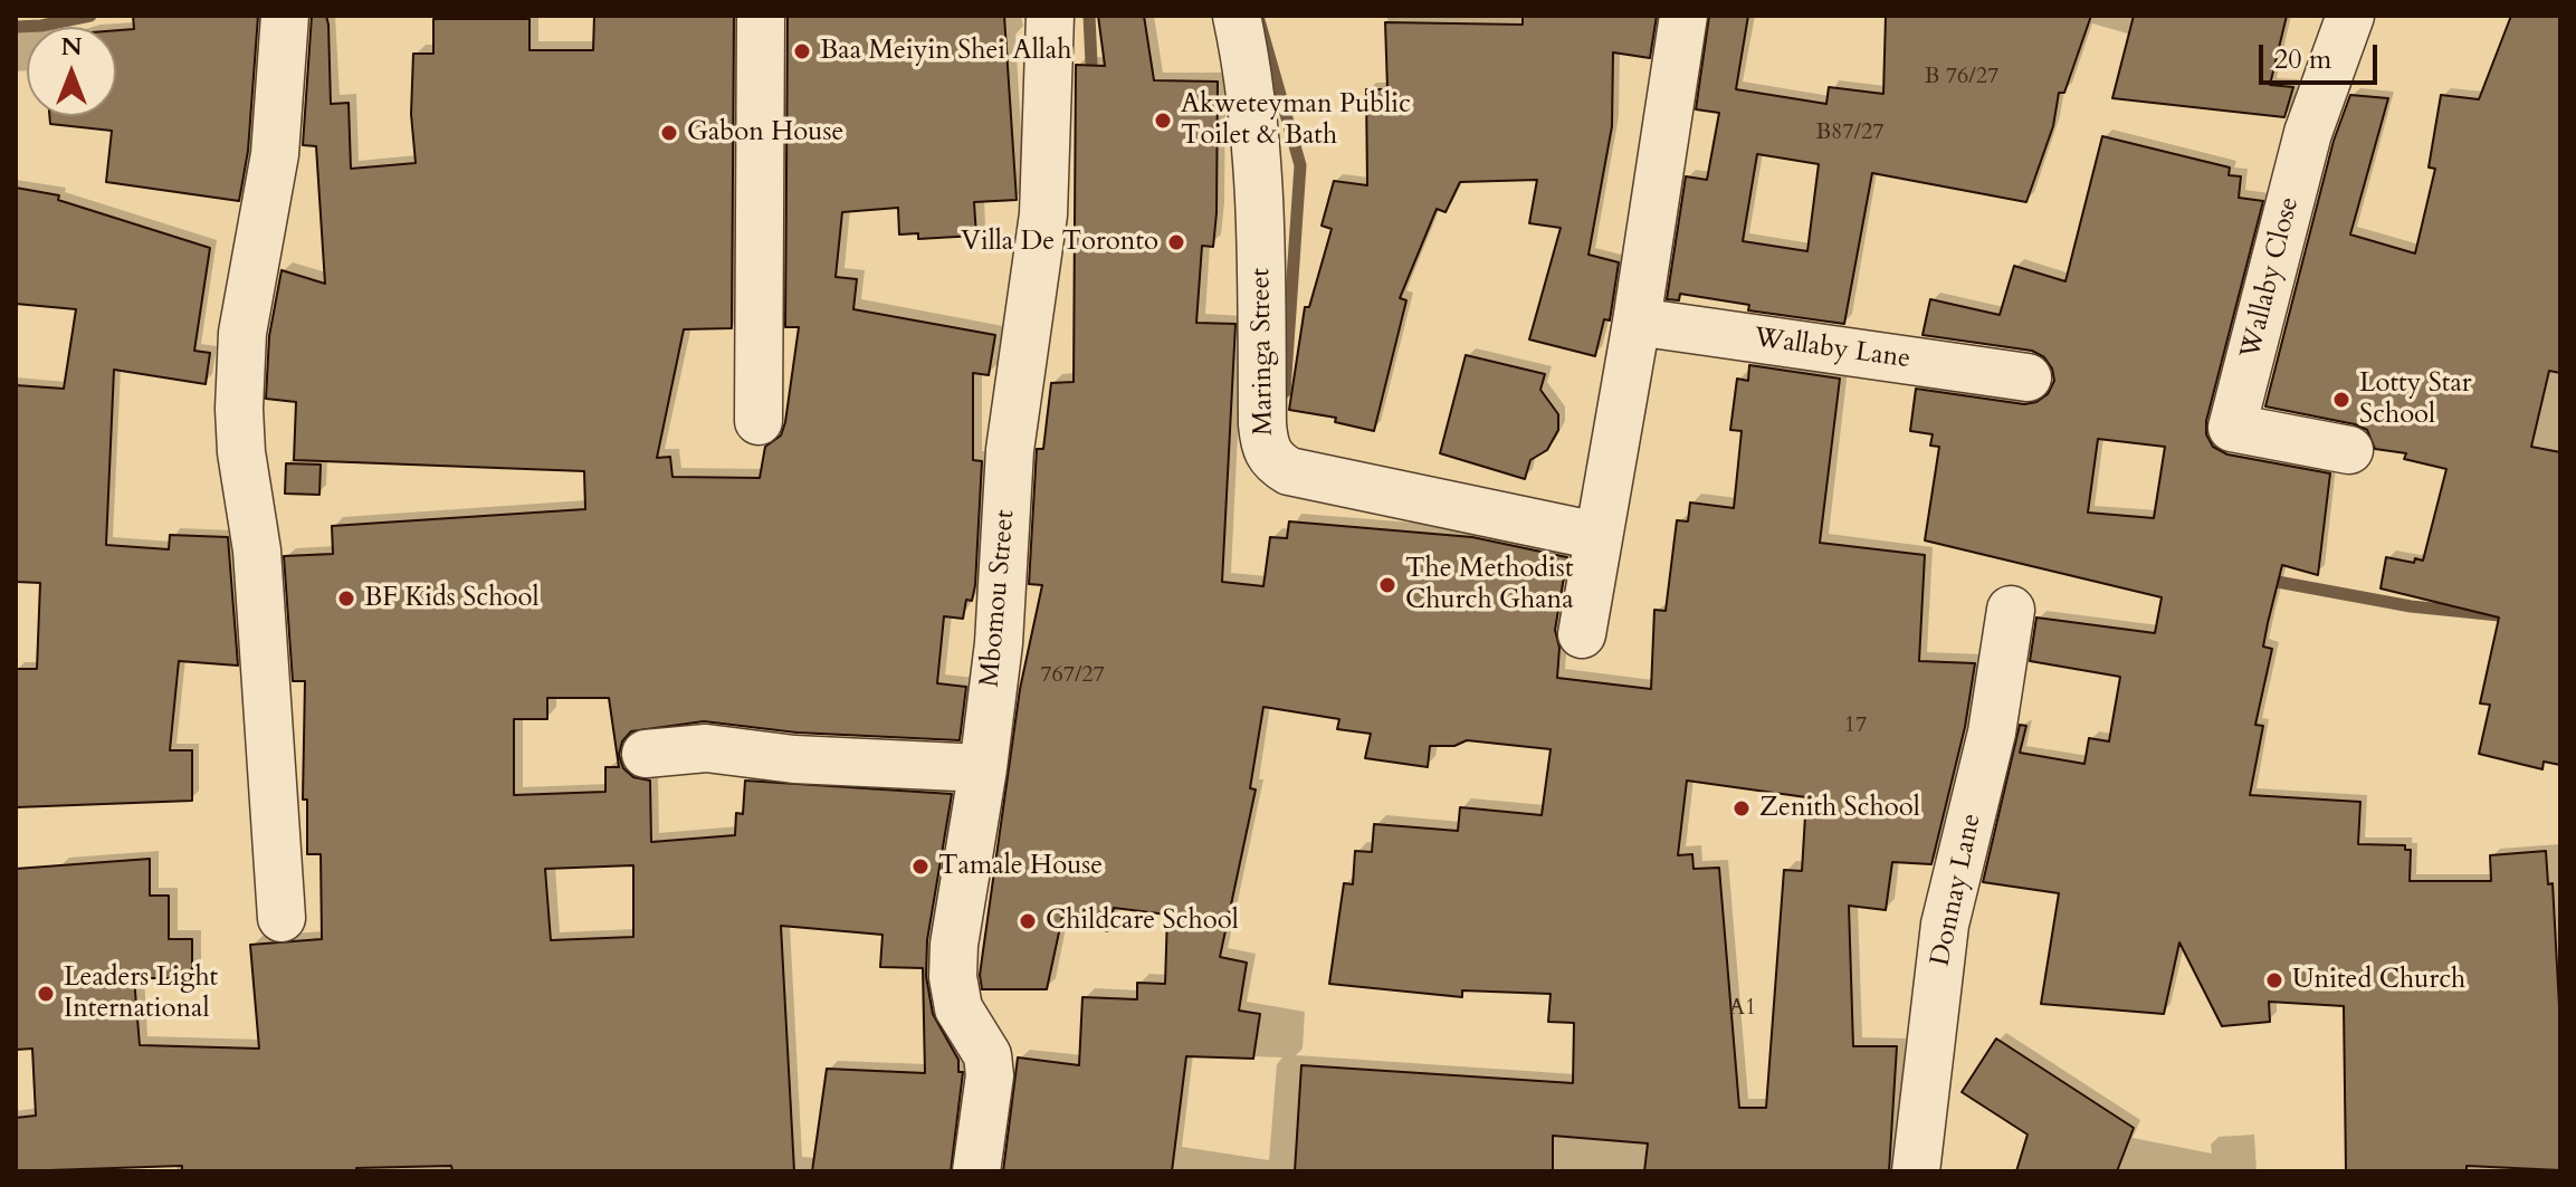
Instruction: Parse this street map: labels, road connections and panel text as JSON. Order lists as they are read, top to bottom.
{
  "streets": {
    "street": [
      "Wallaby Close",
      "Wallaby Lane",
      "Maringa Street",
      "Mbomou Street",
      "Donnay Lane"
    ]
  },
  "places": [
    "Baa Meiyin Shei Allah",
    "Akweteyman Public Toilet & Bath",
    "Gabon House",
    "Villa De Toronto",
    "Lotty Star School",
    "The Methodist Church Ghana",
    "BF Kids School",
    "Zenith School",
    "Tamale House",
    "Childcare School",
    "United Church",
    "Leaders Light International"
  ],
  "house_numbers": [
    "B 76/27",
    "B87/27",
    "767/27",
    "17",
    "A1"
  ],
  "scale_bar": "20 m",
  "north": "top"
}
